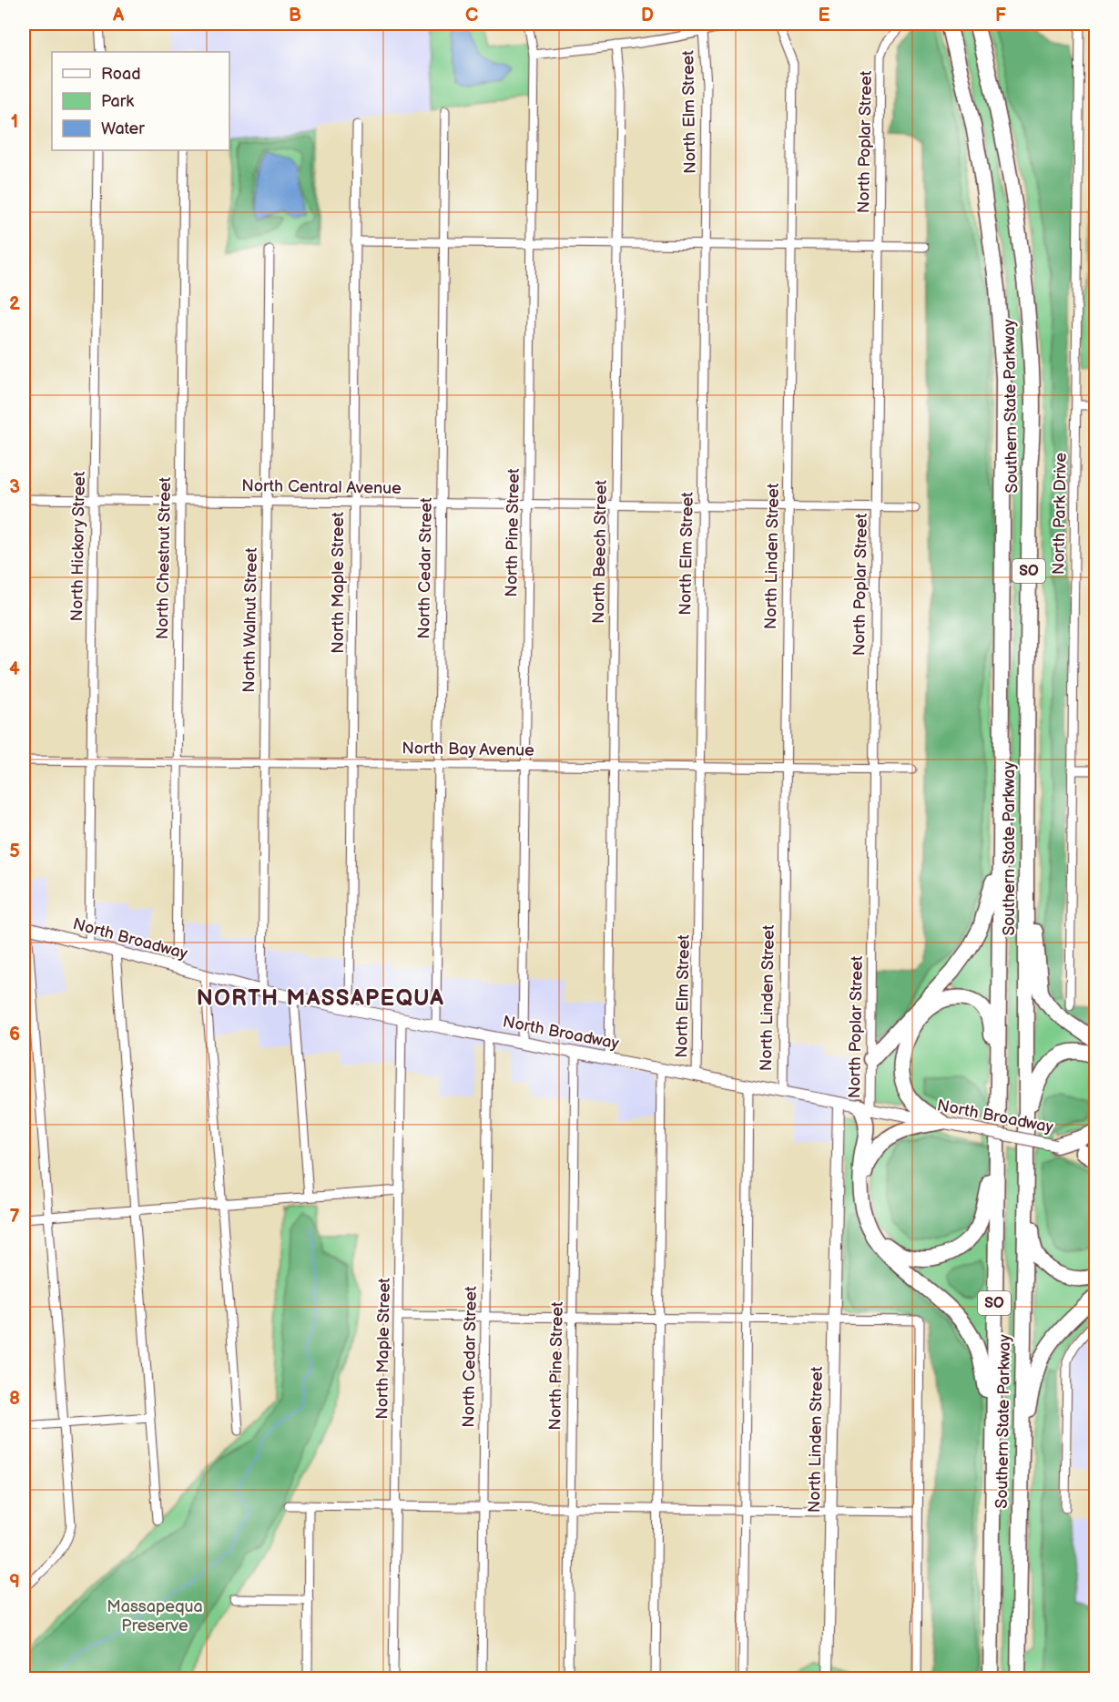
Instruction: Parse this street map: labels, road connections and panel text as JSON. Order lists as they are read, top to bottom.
{
  "streets": {
    "highway": ["Southern State Parkway", "SO"],
    "main road": ["North Linden Street", "North Broadway"],
    "street": [
      "North Elm Street",
      "North Poplar Street",
      "North Central Avenue",
      "North Park Drive",
      "North Pine Street",
      "North Hickory Street",
      "North Beech Street",
      "North Chestnut Street",
      "North Cedar Street",
      "North Maple Street",
      "North Walnut Street",
      "North Bay Avenue"
    ]
  },
  "crossings": [
    ["North Elm Street", "North Central Avenue"],
    ["North Elm Street", "North Bay Avenue"],
    ["North Elm Street", "North Broadway"],
    ["North Poplar Street", "North Central Avenue"],
    ["North Poplar Street", "North Bay Avenue"],
    ["North Poplar Street", "North Broadway"],
    ["North Central Avenue", "North Pine Street"],
    ["North Central Avenue", "North Hickory Street"],
    ["North Central Avenue", "North Beech Street"],
    ["North Central Avenue", "North Linden Street"],
    ["North Central Avenue", "North Chestnut Street"],
    ["North Central Avenue", "North Cedar Street"],
    ["North Central Avenue", "North Maple Street"],
    ["North Central Avenue", "North Walnut Street"],
    ["North Pine Street", "North Bay Avenue"],
    ["North Pine Street", "North Broadway"],
    ["North Hickory Street", "North Bay Avenue"],
    ["North Hickory Street", "North Broadway"],
    ["North Beech Street", "North Bay Avenue"],
    ["North Beech Street", "North Broadway"],
    ["North Linden Street", "North Bay Avenue"],
    ["North Linden Street", "North Broadway"],
    ["North Chestnut Street", "North Bay Avenue"],
    ["North Chestnut Street", "North Broadway"],
    ["North Cedar Street", "North Bay Avenue"],
    ["North Cedar Street", "North Broadway"],
    ["North Maple Street", "North Bay Avenue"],
    ["North Maple Street", "North Broadway"],
    ["North Walnut Street", "North Bay Avenue"],
    ["North Walnut Street", "North Broadway"]
  ],
  "districts": ["NORTH MASSAPEQUA"],
  "parks": ["Massapequa Preserve"],
  "legend": ["Road", "Park", "Water"],
  "grid": {
    "columns": [
      "A",
      "B",
      "C",
      "D",
      "E",
      "F"
    ],
    "rows": [
      "1",
      "2",
      "3",
      "4",
      "5",
      "6",
      "7",
      "8",
      "9"
    ]
  }
}
